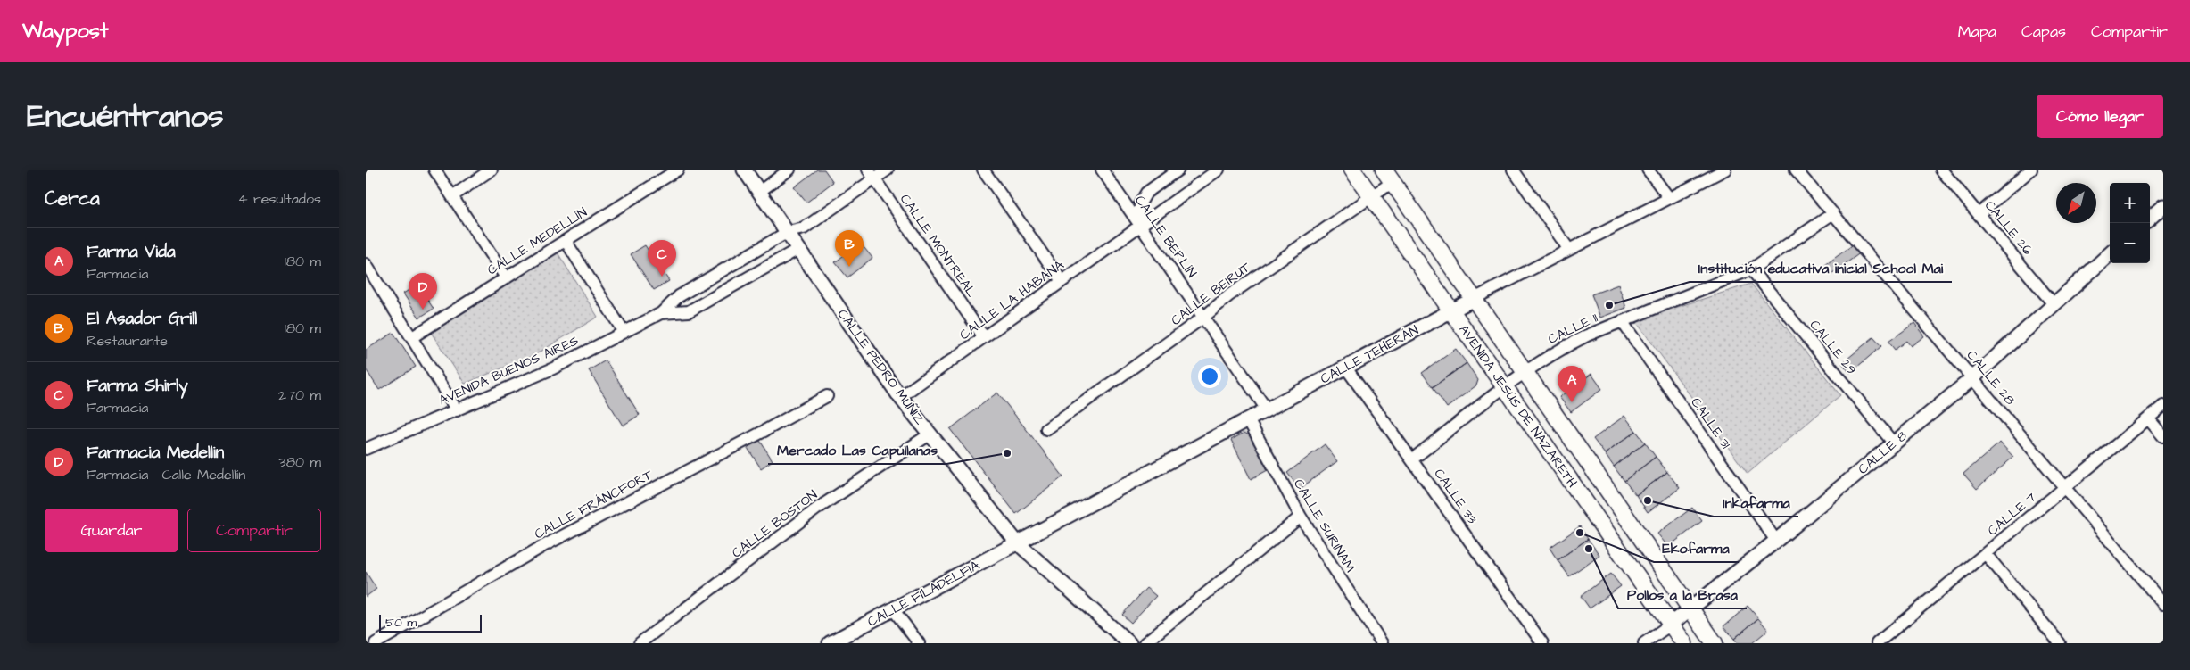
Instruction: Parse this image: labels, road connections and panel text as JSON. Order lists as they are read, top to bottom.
{
  "streets": {
    "main road": ["AVENIDA JESÚS DE NAZARETH"],
    "street": [
      "CALLE 26",
      "CALLE BERLÍN",
      "CALLE MEDELLÍN",
      "CALLE MONTREAL",
      "CALLE BEIRUT",
      "CALLE LA HABANA",
      "CALLE 11",
      "CALLE 29",
      "CALLE TEHERÁN",
      "CALLE PEDRO MUÑIZ",
      "AVENIDA BUENOS AIRES",
      "CALLE 28",
      "CALLE 31",
      "CALLE 8",
      "CALLE 33",
      "CALLE FRÁNCFORT",
      "CALLE 7",
      "CALLE BOSTON",
      "CALLE SURINAM",
      "CALLE FILADELFIA"
    ]
  },
  "crossings": [
    ["CALLE 26", "CALLE 8"],
    ["CALLE BERLÍN", "CALLE BEIRUT"],
    ["CALLE BERLÍN", "CALLE LA HABANA"],
    ["CALLE BERLÍN", "CALLE TEHERÁN"],
    ["CALLE MONTREAL", "CALLE LA HABANA"],
    ["CALLE MONTREAL", "AVENIDA BUENOS AIRES"],
    ["CALLE BEIRUT", "AVENIDA JESÚS DE NAZARETH"],
    ["CALLE LA HABANA", "CALLE PEDRO MUÑIZ"],
    ["CALLE 11", "CALLE 29"],
    ["CALLE 11", "CALLE 28"],
    ["CALLE 11", "AVENIDA JESÚS DE NAZARETH"],
    ["CALLE 11", "CALLE 31"],
    ["CALLE 11", "CALLE 33"],
    ["CALLE 29", "CALLE 8"],
    ["CALLE TEHERÁN", "CALLE PEDRO MUÑIZ"],
    ["CALLE TEHERÁN", "AVENIDA JESÚS DE NAZARETH"],
    ["CALLE TEHERÁN", "CALLE 33"],
    ["CALLE TEHERÁN", "CALLE SURINAM"],
    ["CALLE TEHERÁN", "CALLE FILADELFIA"],
    ["CALLE PEDRO MUÑIZ", "AVENIDA BUENOS AIRES"],
    ["CALLE PEDRO MUÑIZ", "CALLE BOSTON"],
    ["CALLE PEDRO MUÑIZ", "CALLE FILADELFIA"],
    ["CALLE 28", "CALLE 8"],
    ["CALLE 28", "CALLE 7"],
    ["AVENIDA JESÚS DE NAZARETH", "CALLE 8"],
    ["CALLE 31", "CALLE 8"]
  ],
  "places": [
    "Institución educativa inicial School Mai",
    "Mercado Las Capullanas",
    "Inkafarma",
    "Ekofarma",
    "Pollos a la Brasa"
  ],
  "scale_bar": "50 m",
  "north": "bottom left",
  "page": {
    "header": "Waypost",
    "nav": ["Mapa", "Capas", "Compartir"],
    "title": "Encuéntranos",
    "buttons": [
      "Cómo llegar",
      ["Guardar", "Compartir"]
    ],
    "heading": ["Cerca", "4 resultados"],
    "map_buttons": ["+", "−"],
    "list": [
      {
        "mark": "A",
        "name": "Farma Vida",
        "note": "Farmacia",
        "value": "180 m"
      },
      {
        "mark": "B",
        "name": "El Asador Grill",
        "note": "Restaurante",
        "value": "180 m"
      },
      {
        "mark": "C",
        "name": "Farma Shirly",
        "note": "Farmacia",
        "value": "270 m"
      },
      {
        "mark": "D",
        "name": "Farmacia Medellin",
        "note": "Farmacia · Calle Medellín",
        "value": "380 m"
      }
    ],
    "pins": [
      "B",
      "C",
      "D",
      "A"
    ],
    "scale": "50 m"
  }
}
